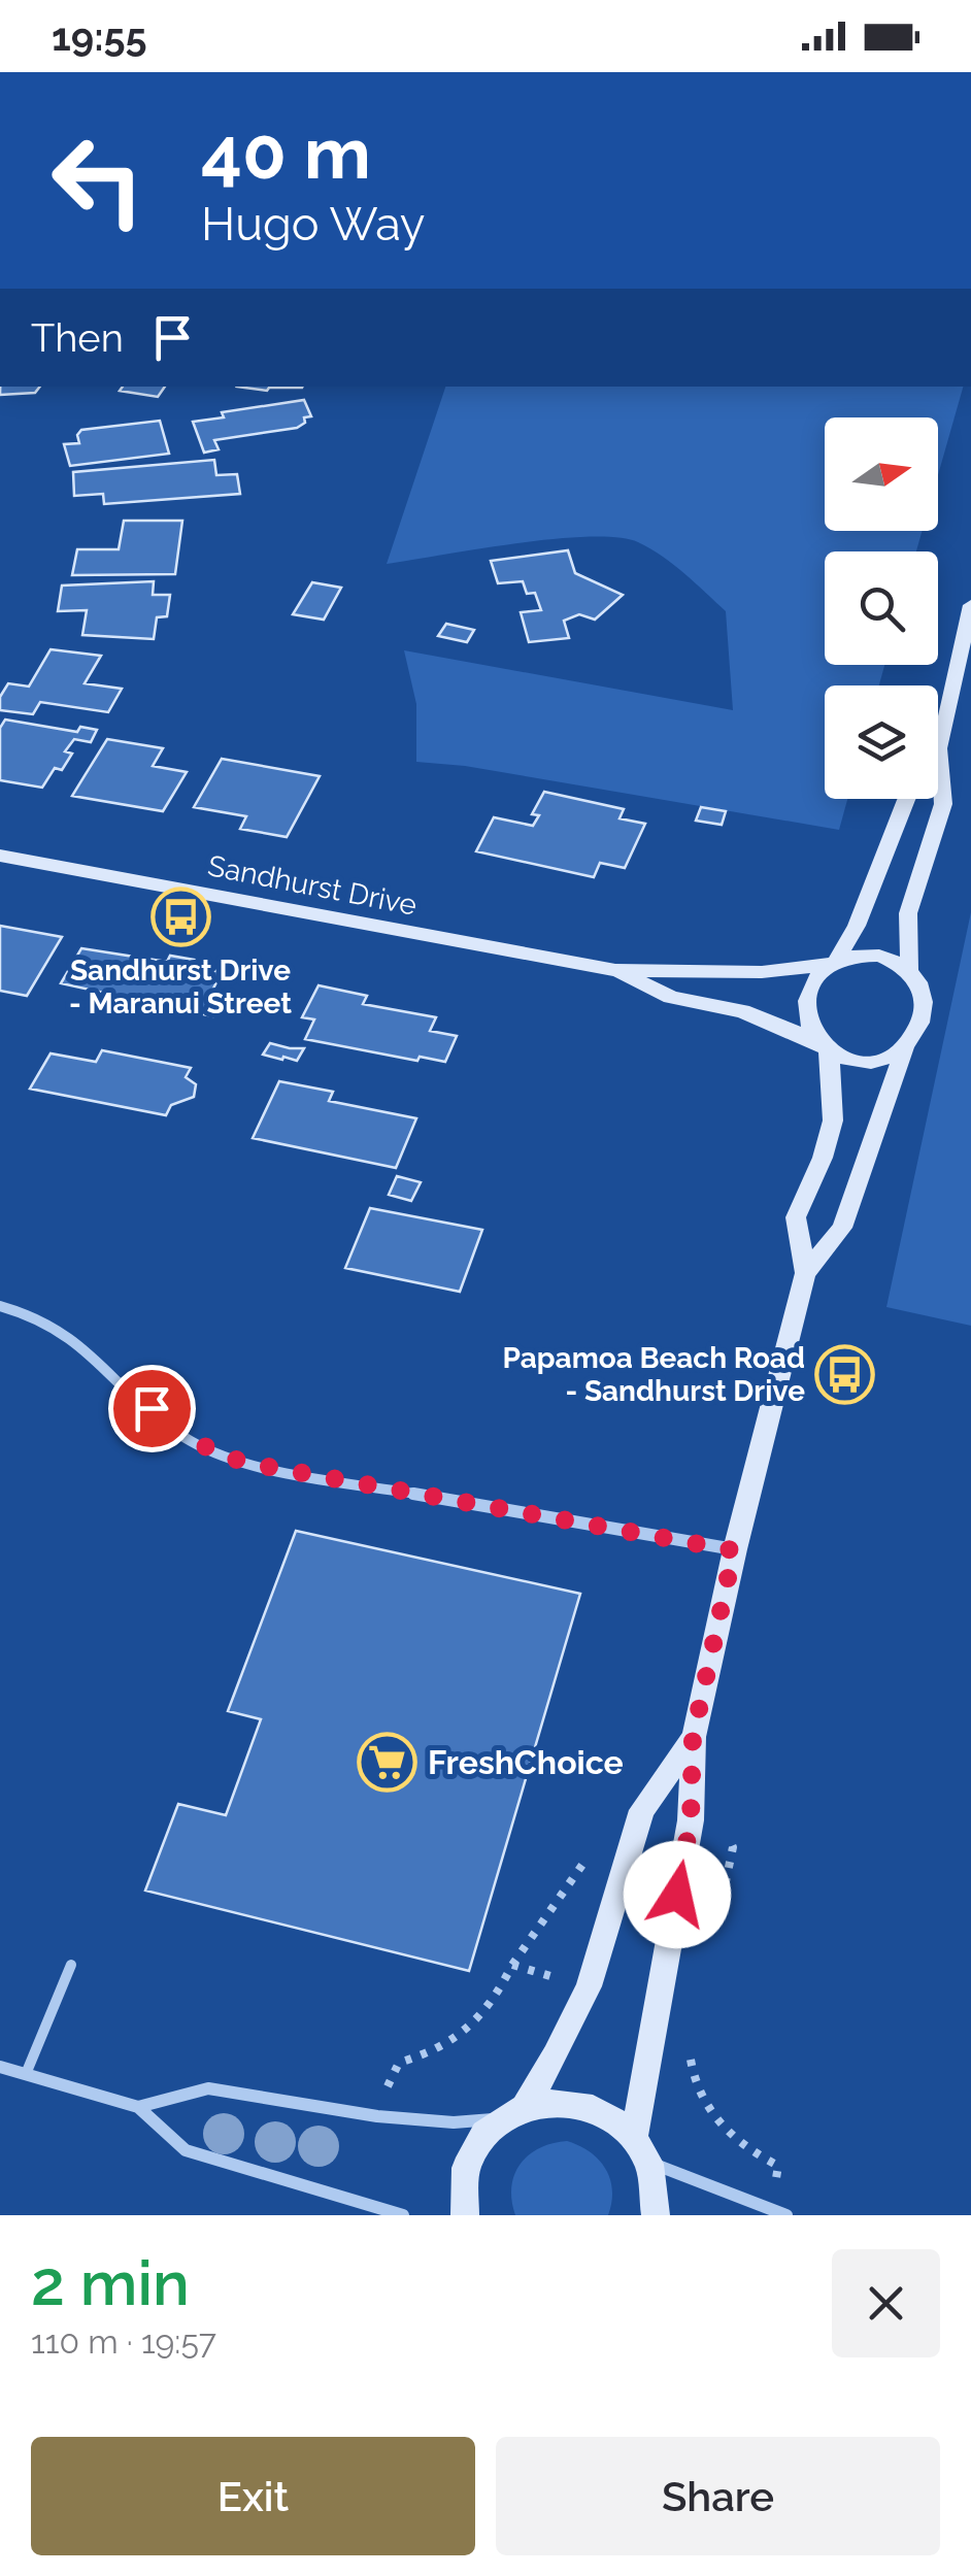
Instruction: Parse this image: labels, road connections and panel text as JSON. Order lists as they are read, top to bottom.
{
  "streets": {
    "main road": ["Sandhurst Drive"]
  },
  "places": {
    "bus stop": ["Sandhurst Drive - Maranui Street", "Papamoa Beach Road - Sandhurst Drive"],
    "supermarket": ["FreshChoice"]
  },
  "north": "right",
  "page": {
    "status": "19:55",
    "turn": ["40 m", "Hugo Way"],
    "then": "Then",
    "heading": ["2 min", "110 m · 19:57"],
    "buttons": ["Exit", "Share"]
  }
}
